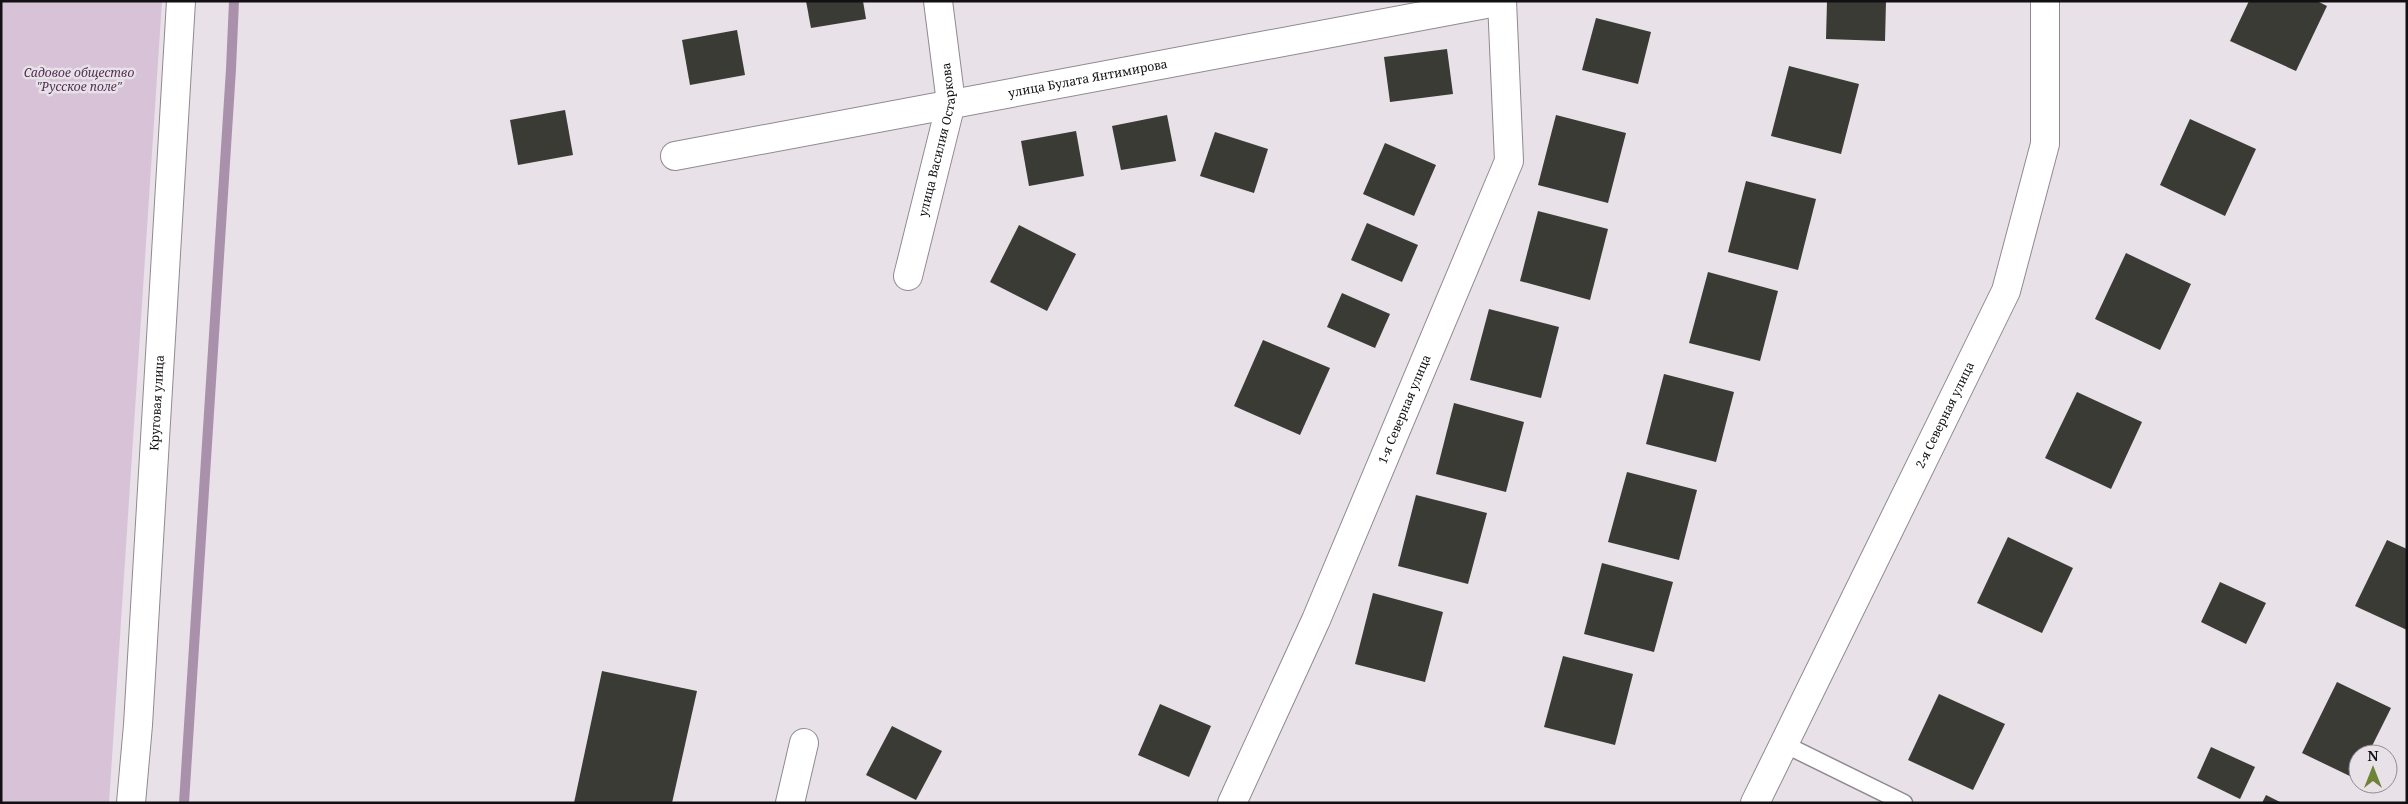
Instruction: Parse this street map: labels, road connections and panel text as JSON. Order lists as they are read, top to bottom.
{
  "streets": {
    "street": [
      "улица Булата Янтимирова",
      "улица Василия Остаркова",
      "Круговая улица",
      "1-я Северная улица",
      "2-я Северная улица"
    ]
  },
  "crossings": [
    ["улица Булата Янтимирова", "улица Василия Остаркова"],
    ["улица Булата Янтимирова", "1-я Северная улица"]
  ],
  "parks": ["Садовое общество \"Русское поле\""],
  "north": "top"
}
